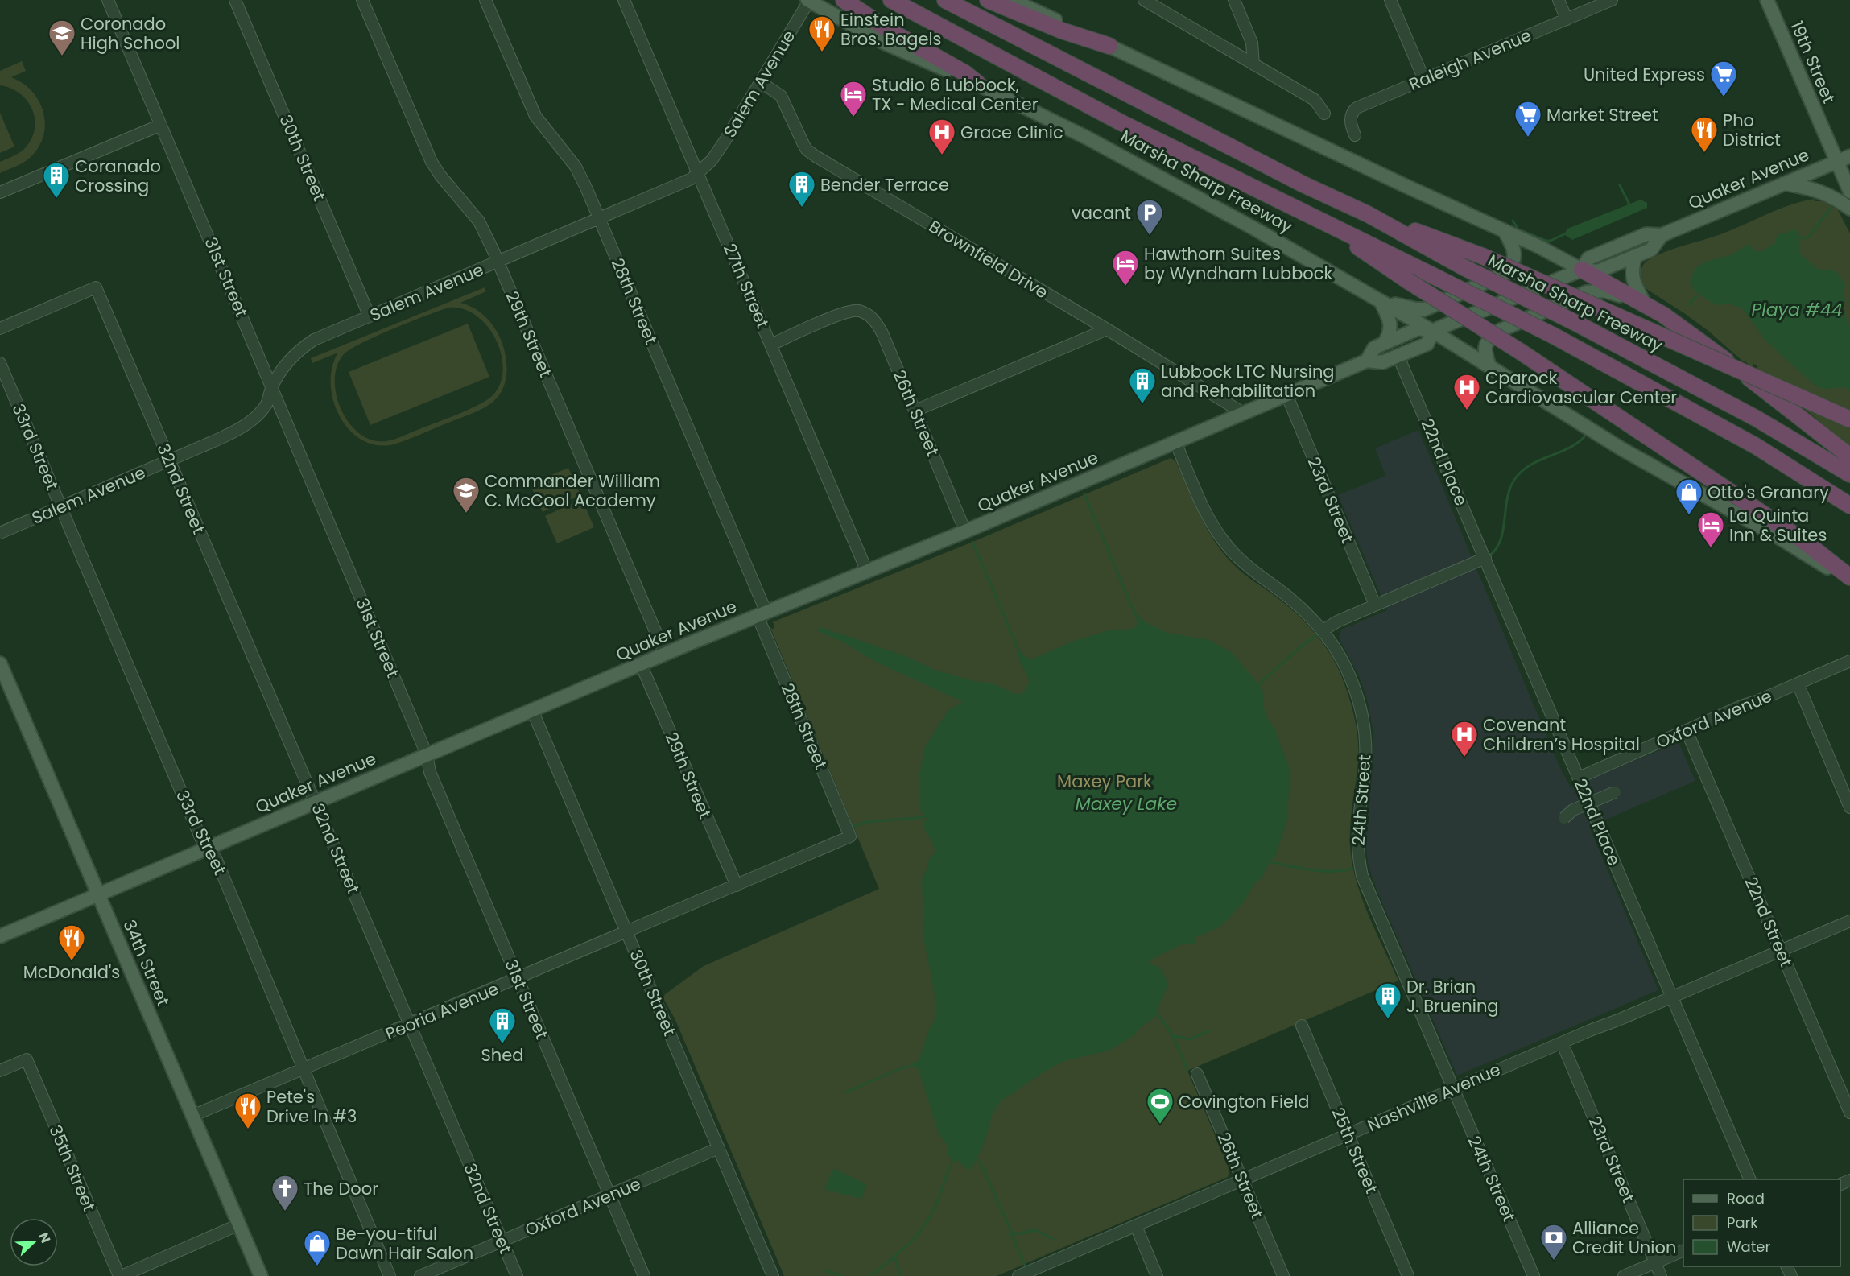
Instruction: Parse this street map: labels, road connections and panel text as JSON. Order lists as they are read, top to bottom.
{
  "streets": {
    "highway": ["Marsha Sharp Freeway"],
    "main road": ["19th Street", "Quaker Avenue", "34th Street"],
    "street": [
      "Raleigh Avenue",
      "Salem Avenue",
      "30th Street",
      "Brownfield Drive",
      "31st Street",
      "27th Street",
      "28th Street",
      "29th Street",
      "26th Street",
      "33rd Street",
      "22nd Place",
      "32nd Street",
      "23rd Street",
      "Oxford Avenue",
      "24th Street",
      "22nd Street",
      "Peoria Avenue",
      "Nashville Avenue",
      "25th Street",
      "35th Street"
    ]
  },
  "crossings": [
    ["19th Street", "Quaker Avenue"],
    ["Salem Avenue", "30th Street"],
    ["Salem Avenue", "Marsha Sharp Freeway"],
    ["Salem Avenue", "Brownfield Drive"],
    ["Salem Avenue", "31st Street"],
    ["Salem Avenue", "27th Street"],
    ["Salem Avenue", "28th Street"],
    ["Salem Avenue", "29th Street"],
    ["Salem Avenue", "33rd Street"],
    ["Salem Avenue", "32nd Street"],
    ["30th Street", "Quaker Avenue"],
    ["30th Street", "Oxford Avenue"],
    ["30th Street", "Peoria Avenue"],
    ["Quaker Avenue", "Marsha Sharp Freeway"],
    ["Quaker Avenue", "Brownfield Drive"],
    ["Quaker Avenue", "31st Street"],
    ["Quaker Avenue", "27th Street"],
    ["Quaker Avenue", "28th Street"],
    ["Quaker Avenue", "29th Street"],
    ["Quaker Avenue", "26th Street"],
    ["Quaker Avenue", "33rd Street"],
    ["Quaker Avenue", "22nd Place"],
    ["Quaker Avenue", "32nd Street"],
    ["Quaker Avenue", "23rd Street"],
    ["Quaker Avenue", "24th Street"],
    ["Quaker Avenue", "34th Street"],
    ["31st Street", "Oxford Avenue"],
    ["31st Street", "Peoria Avenue"],
    ["27th Street", "26th Street"],
    ["28th Street", "Peoria Avenue"],
    ["29th Street", "Peoria Avenue"],
    ["26th Street", "Nashville Avenue"],
    ["33rd Street", "Peoria Avenue"],
    ["22nd Place", "Oxford Avenue"],
    ["22nd Place", "Nashville Avenue"],
    ["32nd Street", "Oxford Avenue"],
    ["32nd Street", "Peoria Avenue"],
    ["23rd Street", "Nashville Avenue"],
    ["Oxford Avenue", "22nd Street"],
    ["24th Street", "Nashville Avenue"],
    ["22nd Street", "Nashville Avenue"],
    ["34th Street", "Peoria Avenue"],
    ["Nashville Avenue", "25th Street"]
  ],
  "water": ["Playa #44", "Maxey Lake"],
  "parks": ["Maxey Park"],
  "places": {
    "restaurant": [
      "Einstein Bros. Bagels",
      "Pho District",
      "McDonald's",
      "Pete's Drive In #3"
    ],
    "school or university": ["Coronado High School", "Commander William C. McCool Academy"],
    "supermarket": ["United Express", "Market Street"],
    "hotel": ["Studio 6 Lubbock, TX - Medical Center", "Hawthorn Suites by Wyndham Lubbock", "La Quinta Inn & Suites"],
    "hospital": ["Grace Clinic", "Cparock Cardiovascular Center", "Covenant Children’s Hospital"],
    "building": [
      "Coranado Crossing",
      "Bender Terrace",
      "Lubbock LTC Nursing and Rehabilitation",
      "Dr. Brian J. Bruening",
      "Shed"
    ],
    "parking": ["vacant"],
    "shop": ["Otto's Granary", "Be-you-tiful Dawn Hair Salon"],
    "sports": ["Covington Field"],
    "church": ["The Door"],
    "bank": ["Alliance Credit Union"]
  },
  "legend": ["Road", "Park", "Water"],
  "north": "top right"
}
